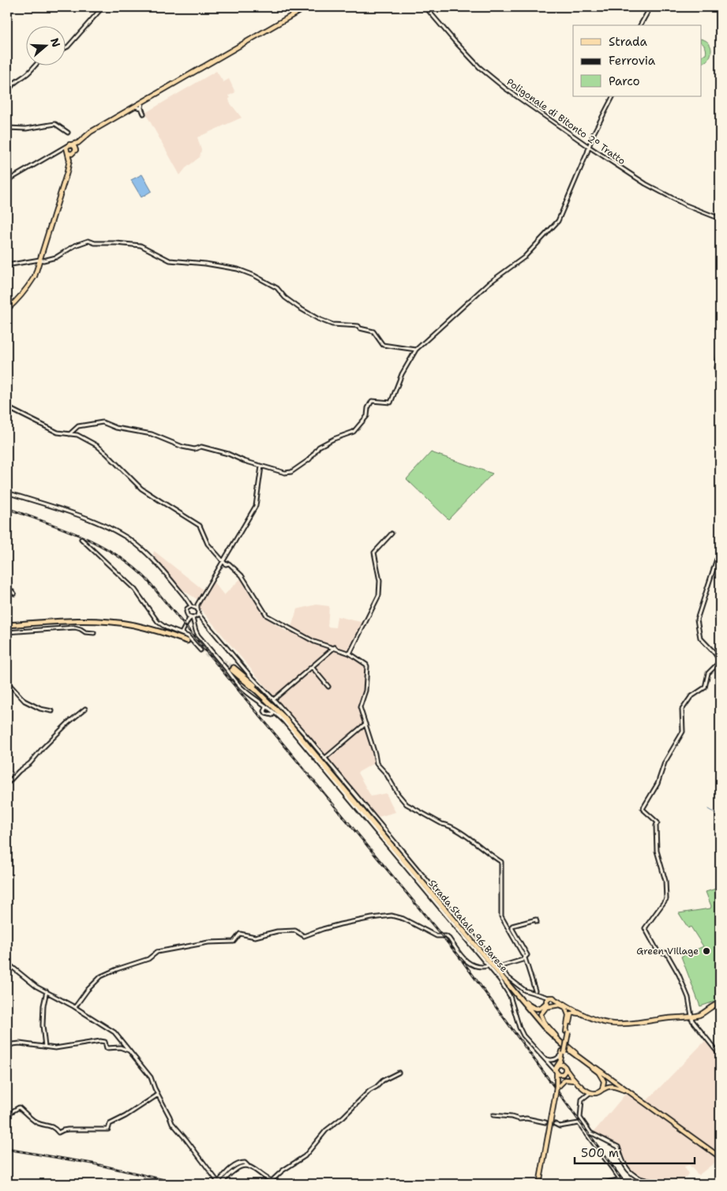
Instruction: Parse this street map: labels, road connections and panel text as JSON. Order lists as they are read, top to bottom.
{
  "streets": {
    "highway": ["Strada Statale 96 Barese"],
    "street": ["Poligonale di Bitonto 2° Tratto"]
  },
  "places": ["Green Village"],
  "legend": ["Strada", "Ferrovia", "Parco"],
  "scale_bar": "500 m",
  "north": "right"
}
